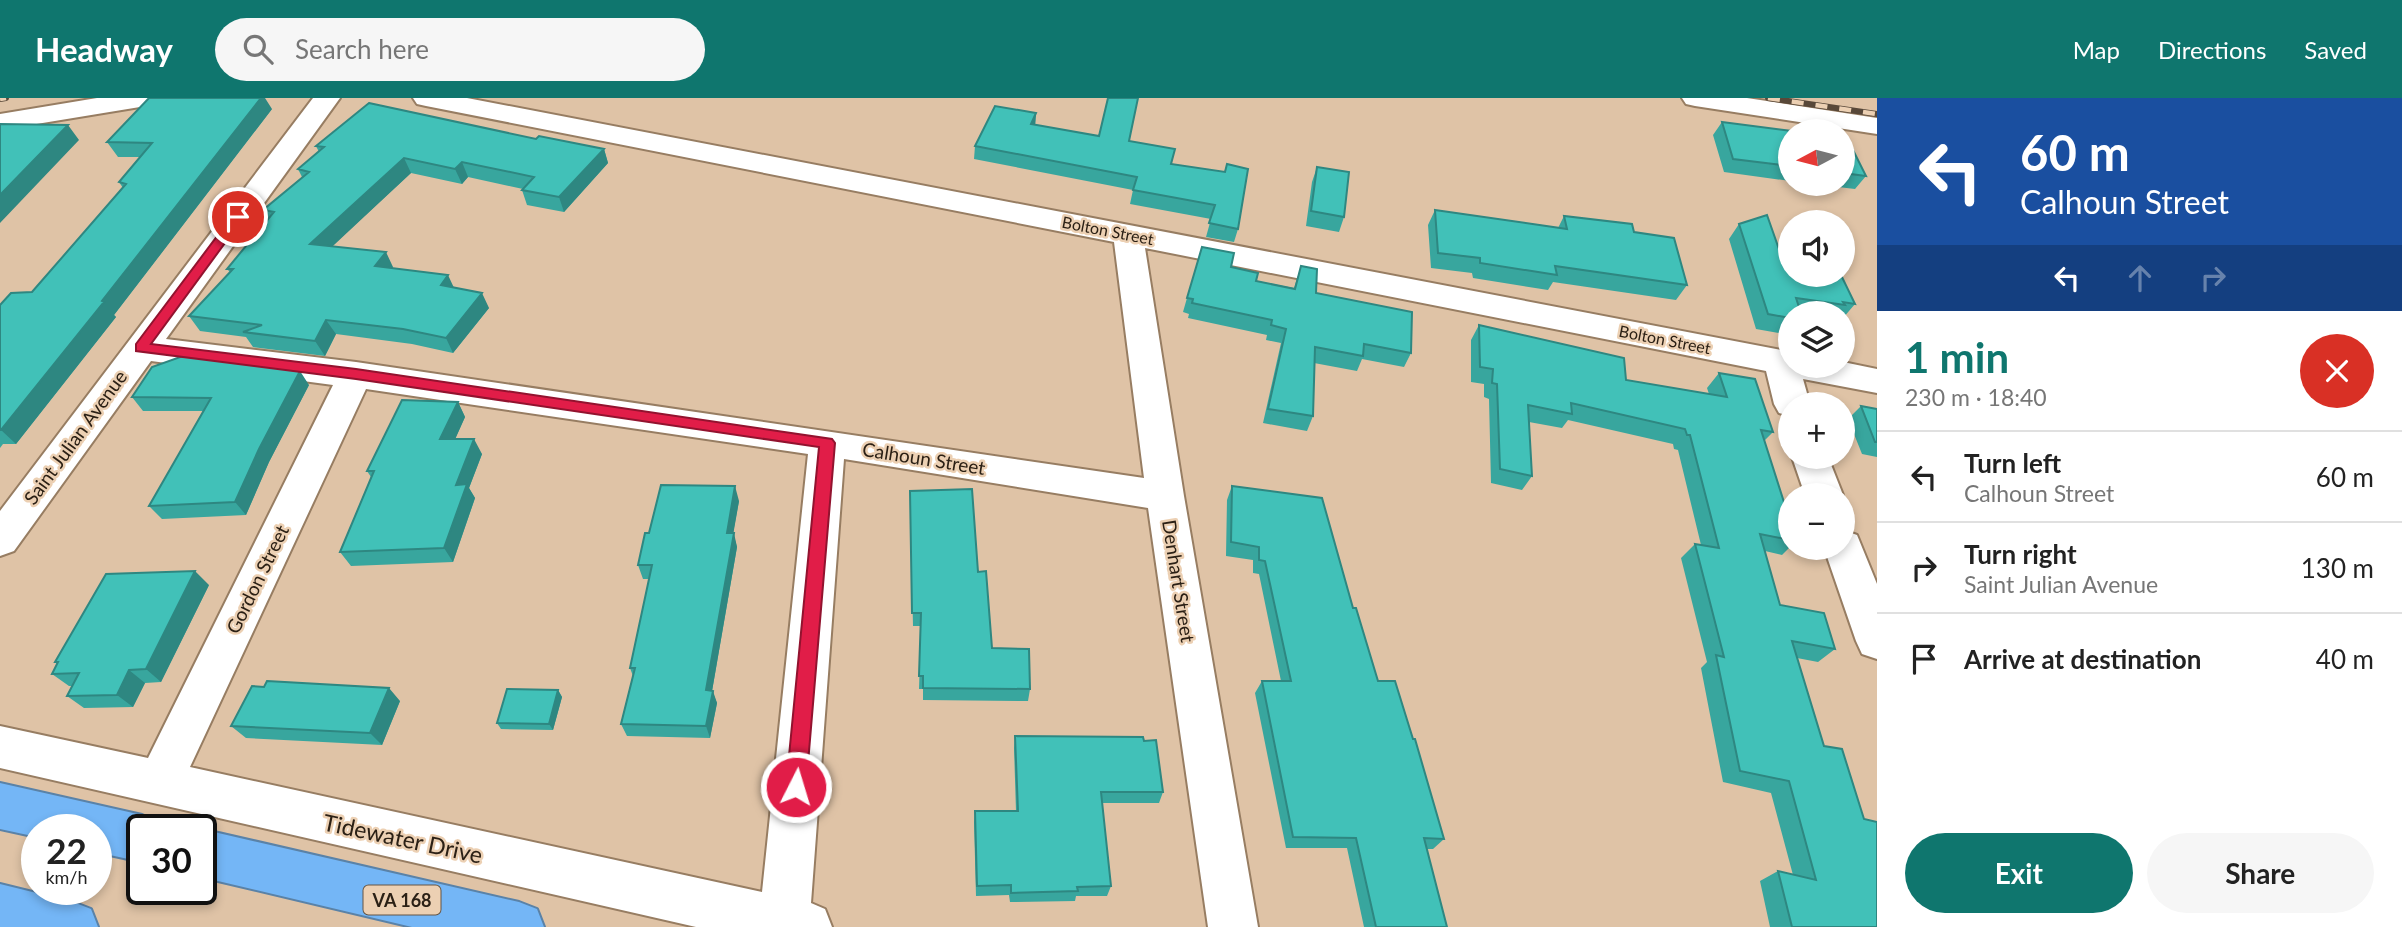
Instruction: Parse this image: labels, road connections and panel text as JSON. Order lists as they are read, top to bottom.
{
  "streets": {
    "highway": ["VA 168"],
    "street": [
      "Bolton Street",
      "Saint Julian Avenue",
      "Calhoun Street",
      "Gordon Street",
      "Denhart Street",
      "Tidewater Drive"
    ]
  },
  "crossings": [
    ["Bolton Street", "Denhart Street"],
    ["Saint Julian Avenue", "Calhoun Street"],
    ["Calhoun Street", "Gordon Street"],
    ["Calhoun Street", "Denhart Street"],
    ["Gordon Street", "Tidewater Drive"]
  ],
  "north": "left",
  "page": {
    "header": "Headway",
    "search": "Search here",
    "nav": ["Map", "Directions", "Saved"],
    "turn": ["60 m", "Calhoun Street"],
    "map_buttons": ["+", "−"],
    "heading": ["1 min", "230 m · 18:40"],
    "list": [
      {
        "name": "Turn left",
        "note": "Calhoun Street",
        "value": "60 m"
      },
      {
        "name": "Turn right",
        "note": "Saint Julian Avenue",
        "value": "130 m"
      },
      {
        "name": "Arrive at destination",
        "value": "40 m"
      }
    ],
    "speed": "22 km/h",
    "limit": "30",
    "buttons": ["Exit", "Share"]
  }
}
